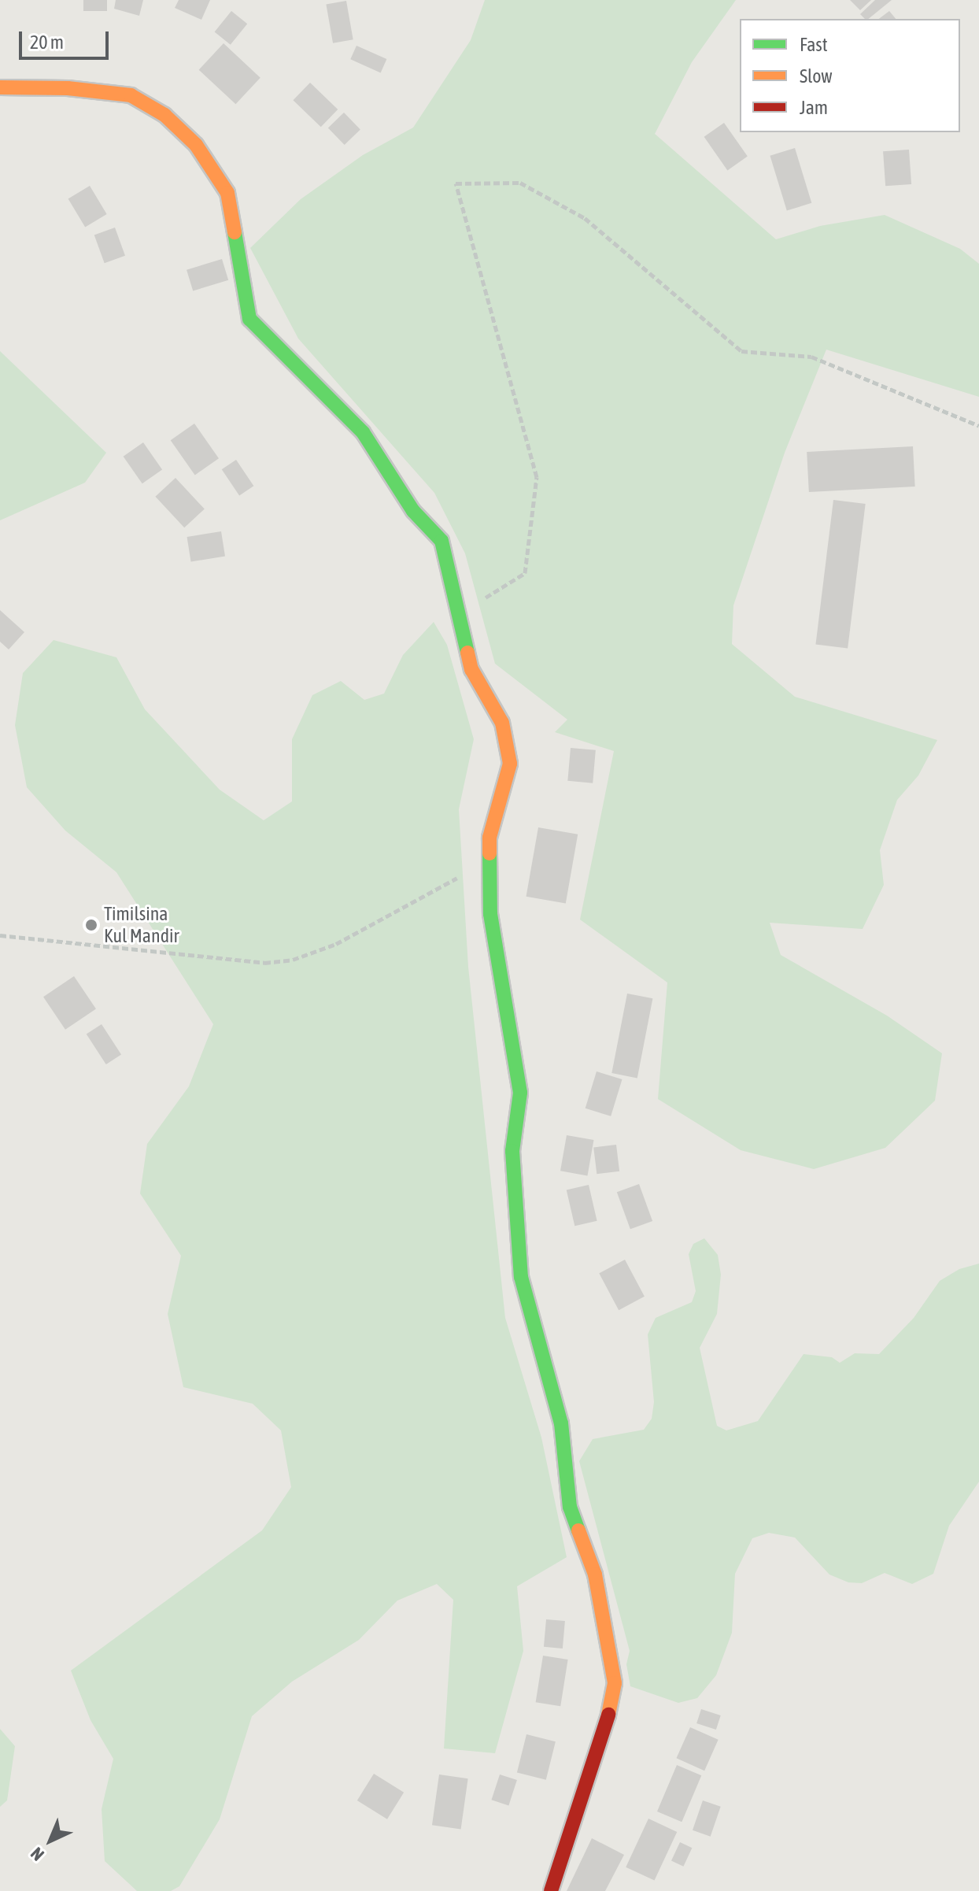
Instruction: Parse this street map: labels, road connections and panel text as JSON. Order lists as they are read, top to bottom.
{
  "places": ["Timilsina Kul Mandir"],
  "legend": ["Fast", "Slow", "Jam"],
  "scale_bar": "20 m",
  "north": "bottom left"
}
